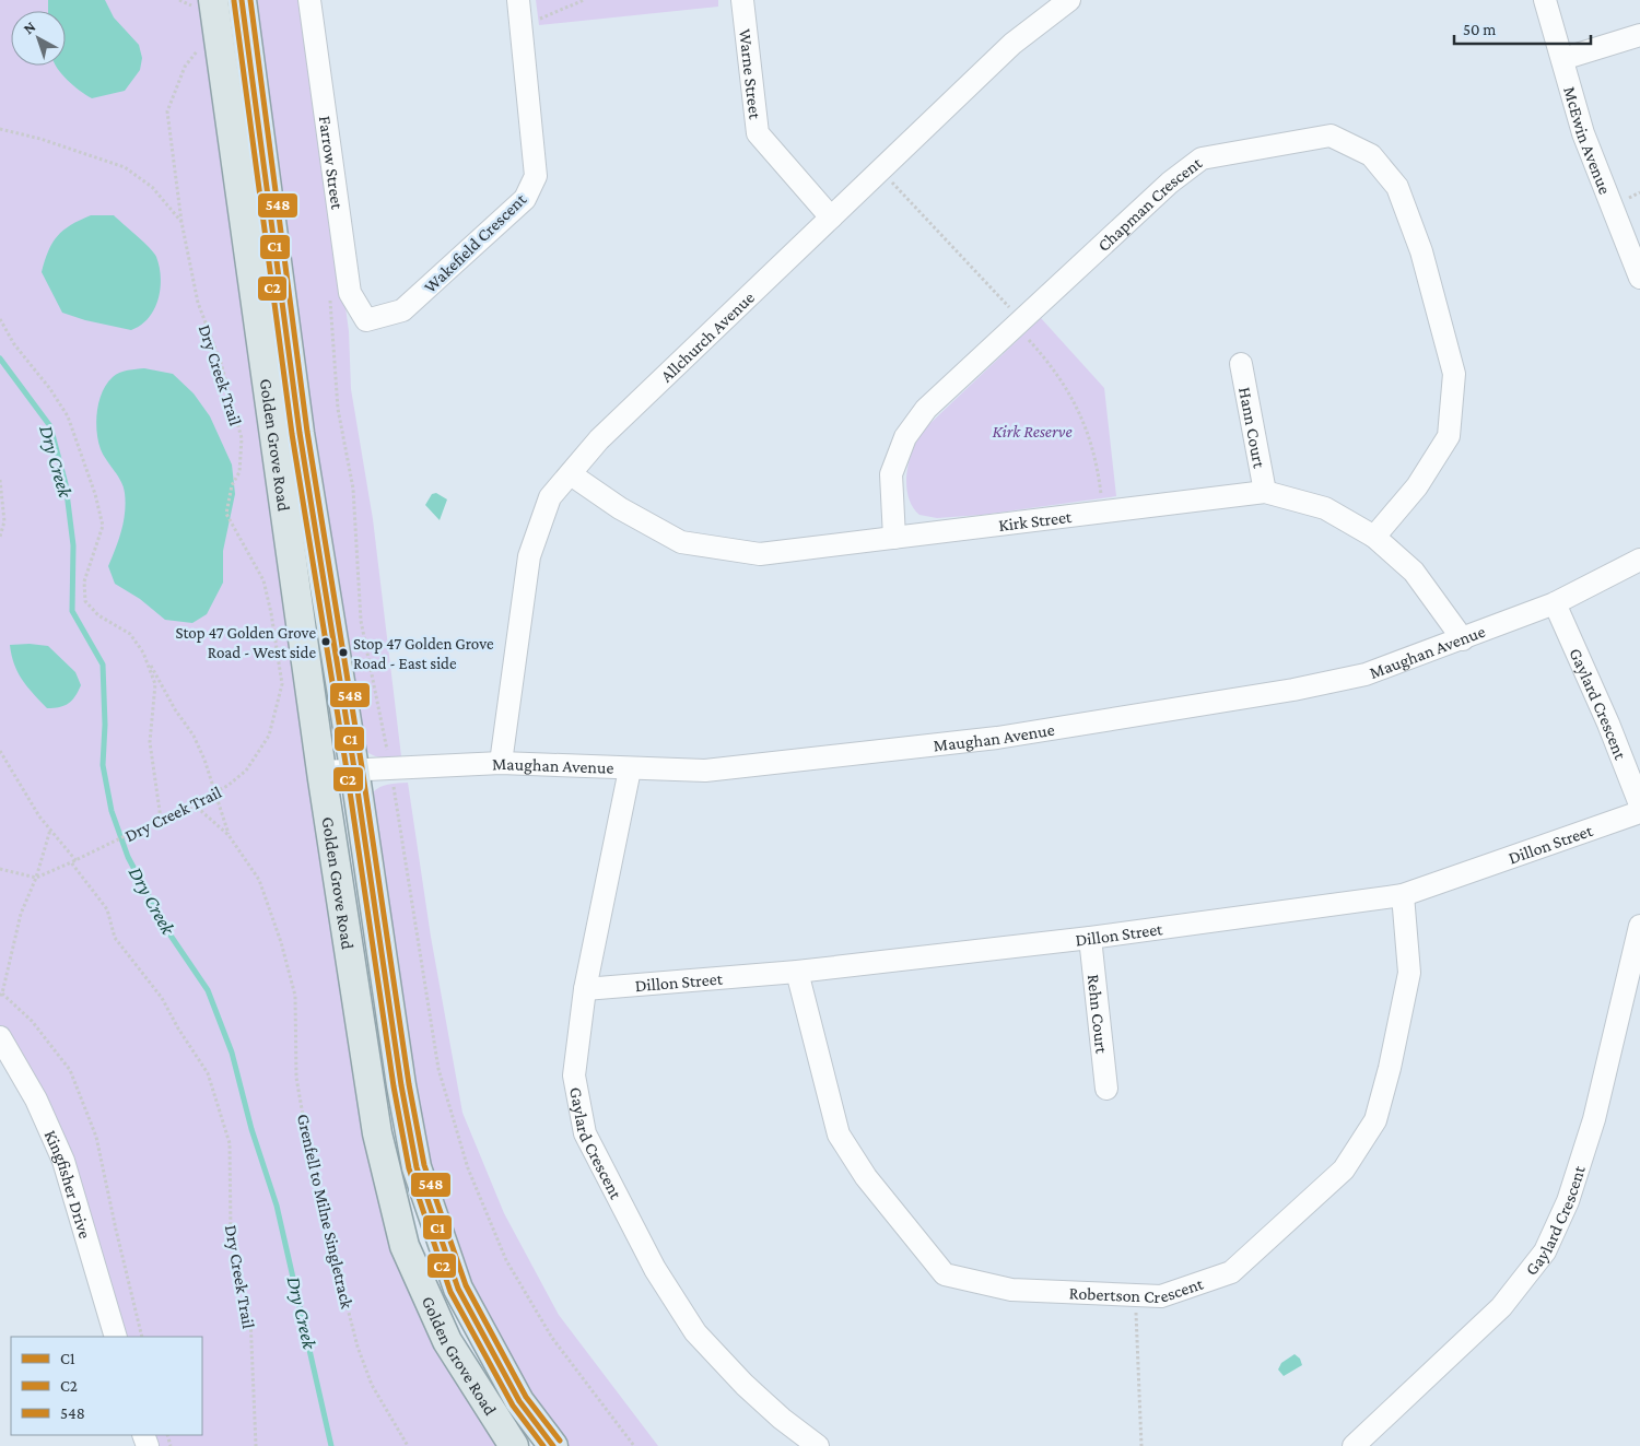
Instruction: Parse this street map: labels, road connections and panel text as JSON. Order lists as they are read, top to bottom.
{
  "streets": {
    "main road": ["Golden Grove Road"],
    "street": [
      "Warne Street",
      "McEwin Avenue",
      "Farrow Street",
      "Chapman Crescent",
      "Wakefield Crescent",
      "Allchurch Avenue",
      "Hann Court",
      "Kirk Street",
      "Maughan Avenue",
      "Gaylard Crescent",
      "Dillon Street",
      "Rehn Court",
      "Kingfisher Drive",
      "Robertson Crescent"
    ],
    "path": ["Dry Creek Trail", "Grenfell to Milne Singletrack"]
  },
  "crossings": [
    ["Warne Street", "Allchurch Avenue"],
    ["Farrow Street", "Wakefield Crescent"],
    ["Chapman Crescent", "Kirk Street"],
    ["Allchurch Avenue", "Kirk Street"],
    ["Allchurch Avenue", "Maughan Avenue"],
    ["Dry Creek Trail", "Grenfell to Milne Singletrack"],
    ["Hann Court", "Kirk Street"],
    ["Golden Grove Road", "Maughan Avenue"],
    ["Kirk Street", "Maughan Avenue"],
    ["Maughan Avenue", "Gaylard Crescent"],
    ["Gaylard Crescent", "Dillon Street"],
    ["Dillon Street", "Rehn Court"],
    ["Dillon Street", "Robertson Crescent"]
  ],
  "water": ["Dry Creek"],
  "parks": ["Kirk Reserve"],
  "places": ["Stop 47 Golden Grove Road - West side", "Stop 47 Golden Grove Road - East side"],
  "lines": ["transit line C1", "transit line 548", "transit line C2"],
  "legend": ["C1", "C2", "548"],
  "scale_bar": "50 m",
  "north": "top left"
}
